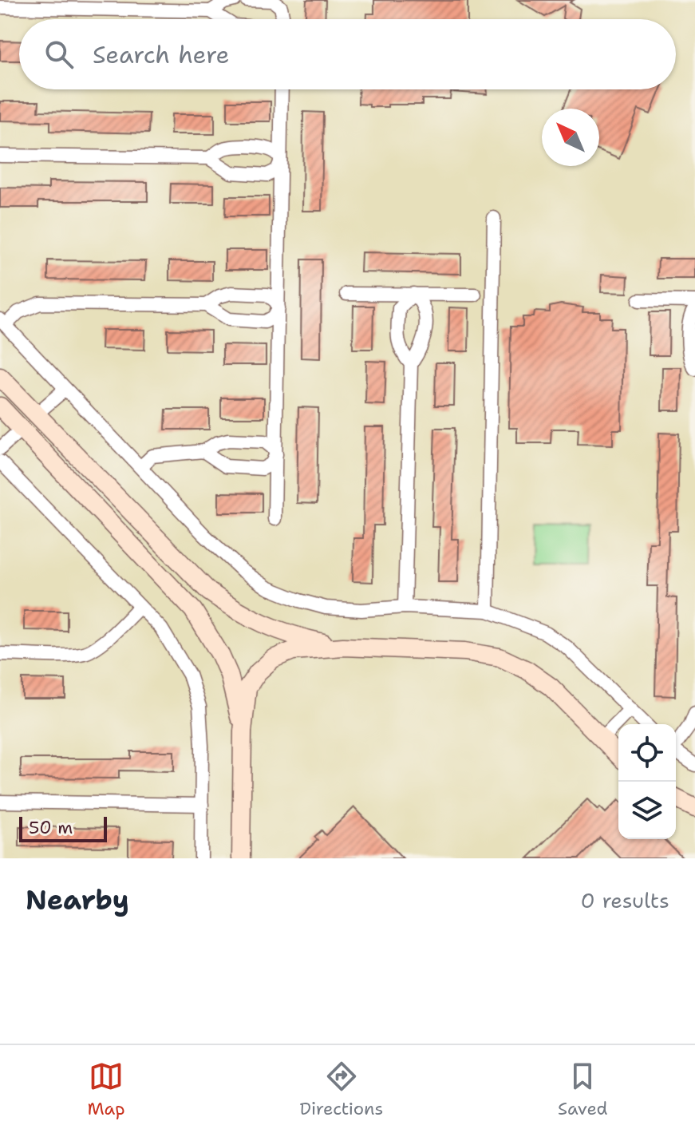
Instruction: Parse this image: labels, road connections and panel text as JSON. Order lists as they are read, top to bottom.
{
  "scale_bar": "50 m",
  "north": "top left",
  "page": {
    "search": "Search here",
    "scale": "50 m",
    "heading": ["Nearby", "0 results"],
    "nav": ["Map", "Directions", "Saved"]
  }
}
